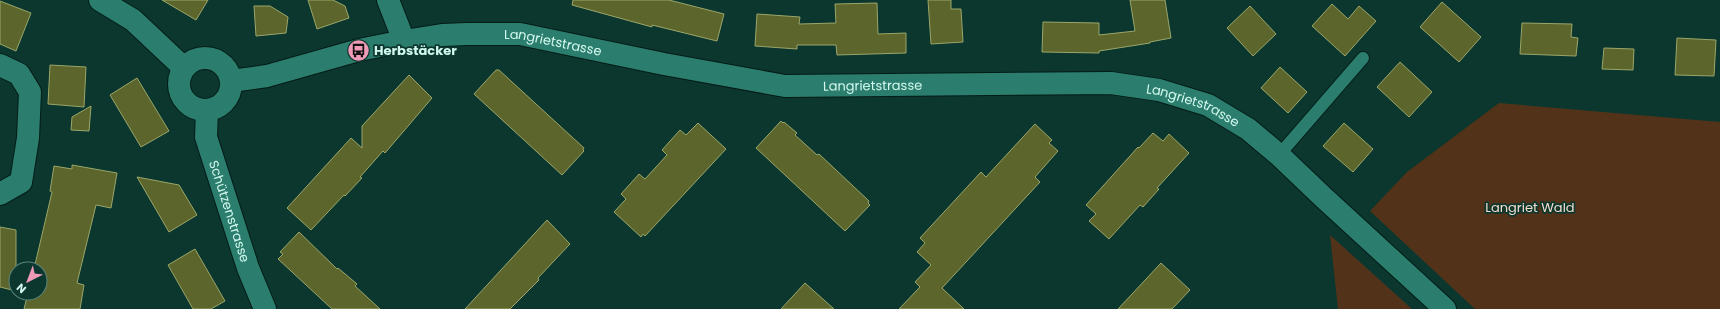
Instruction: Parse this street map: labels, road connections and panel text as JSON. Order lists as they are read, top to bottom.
{
  "streets": {
    "street": ["Langrietstrasse", "Schützenstrasse"]
  },
  "crossings": [
    ["Langrietstrasse", "Schützenstrasse"]
  ],
  "parks": ["Langriet Wald"],
  "places": {
    "bus stop": ["Herbstäcker"]
  },
  "north": "bottom left"
}
